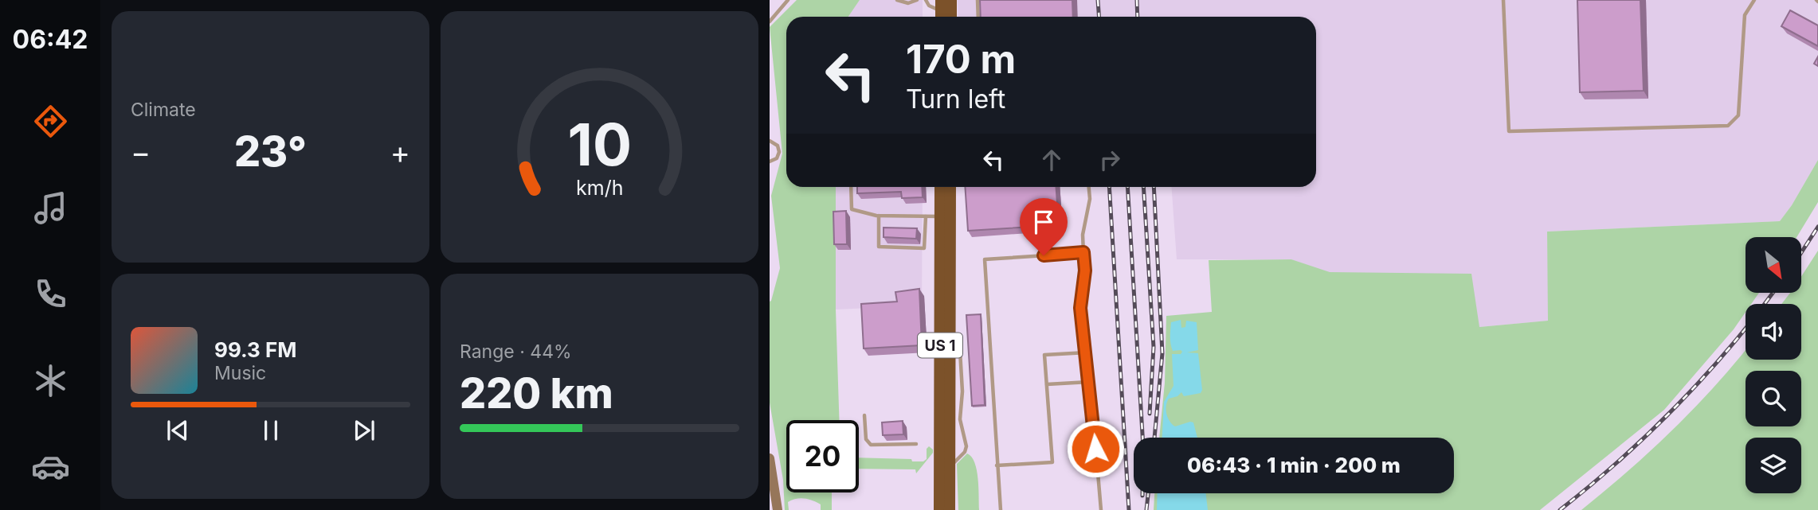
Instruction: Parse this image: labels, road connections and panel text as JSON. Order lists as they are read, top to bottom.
{
  "streets": {
    "highway": ["US 1"]
  },
  "north": "bottom right",
  "page": {
    "tabs": "06:42",
    "tile": [
      "Climate",
      ["Range · 44%", "220 km"]
    ],
    "turn": ["170 m", "Turn left"],
    "heat": ["−", "23°", "+"],
    "song": ["99.3 FM", "Music"],
    "limit": "20",
    "trip": "06:43 · 1 min · 200 m",
    "gauge": ["10", "km/h"]
  }
}
